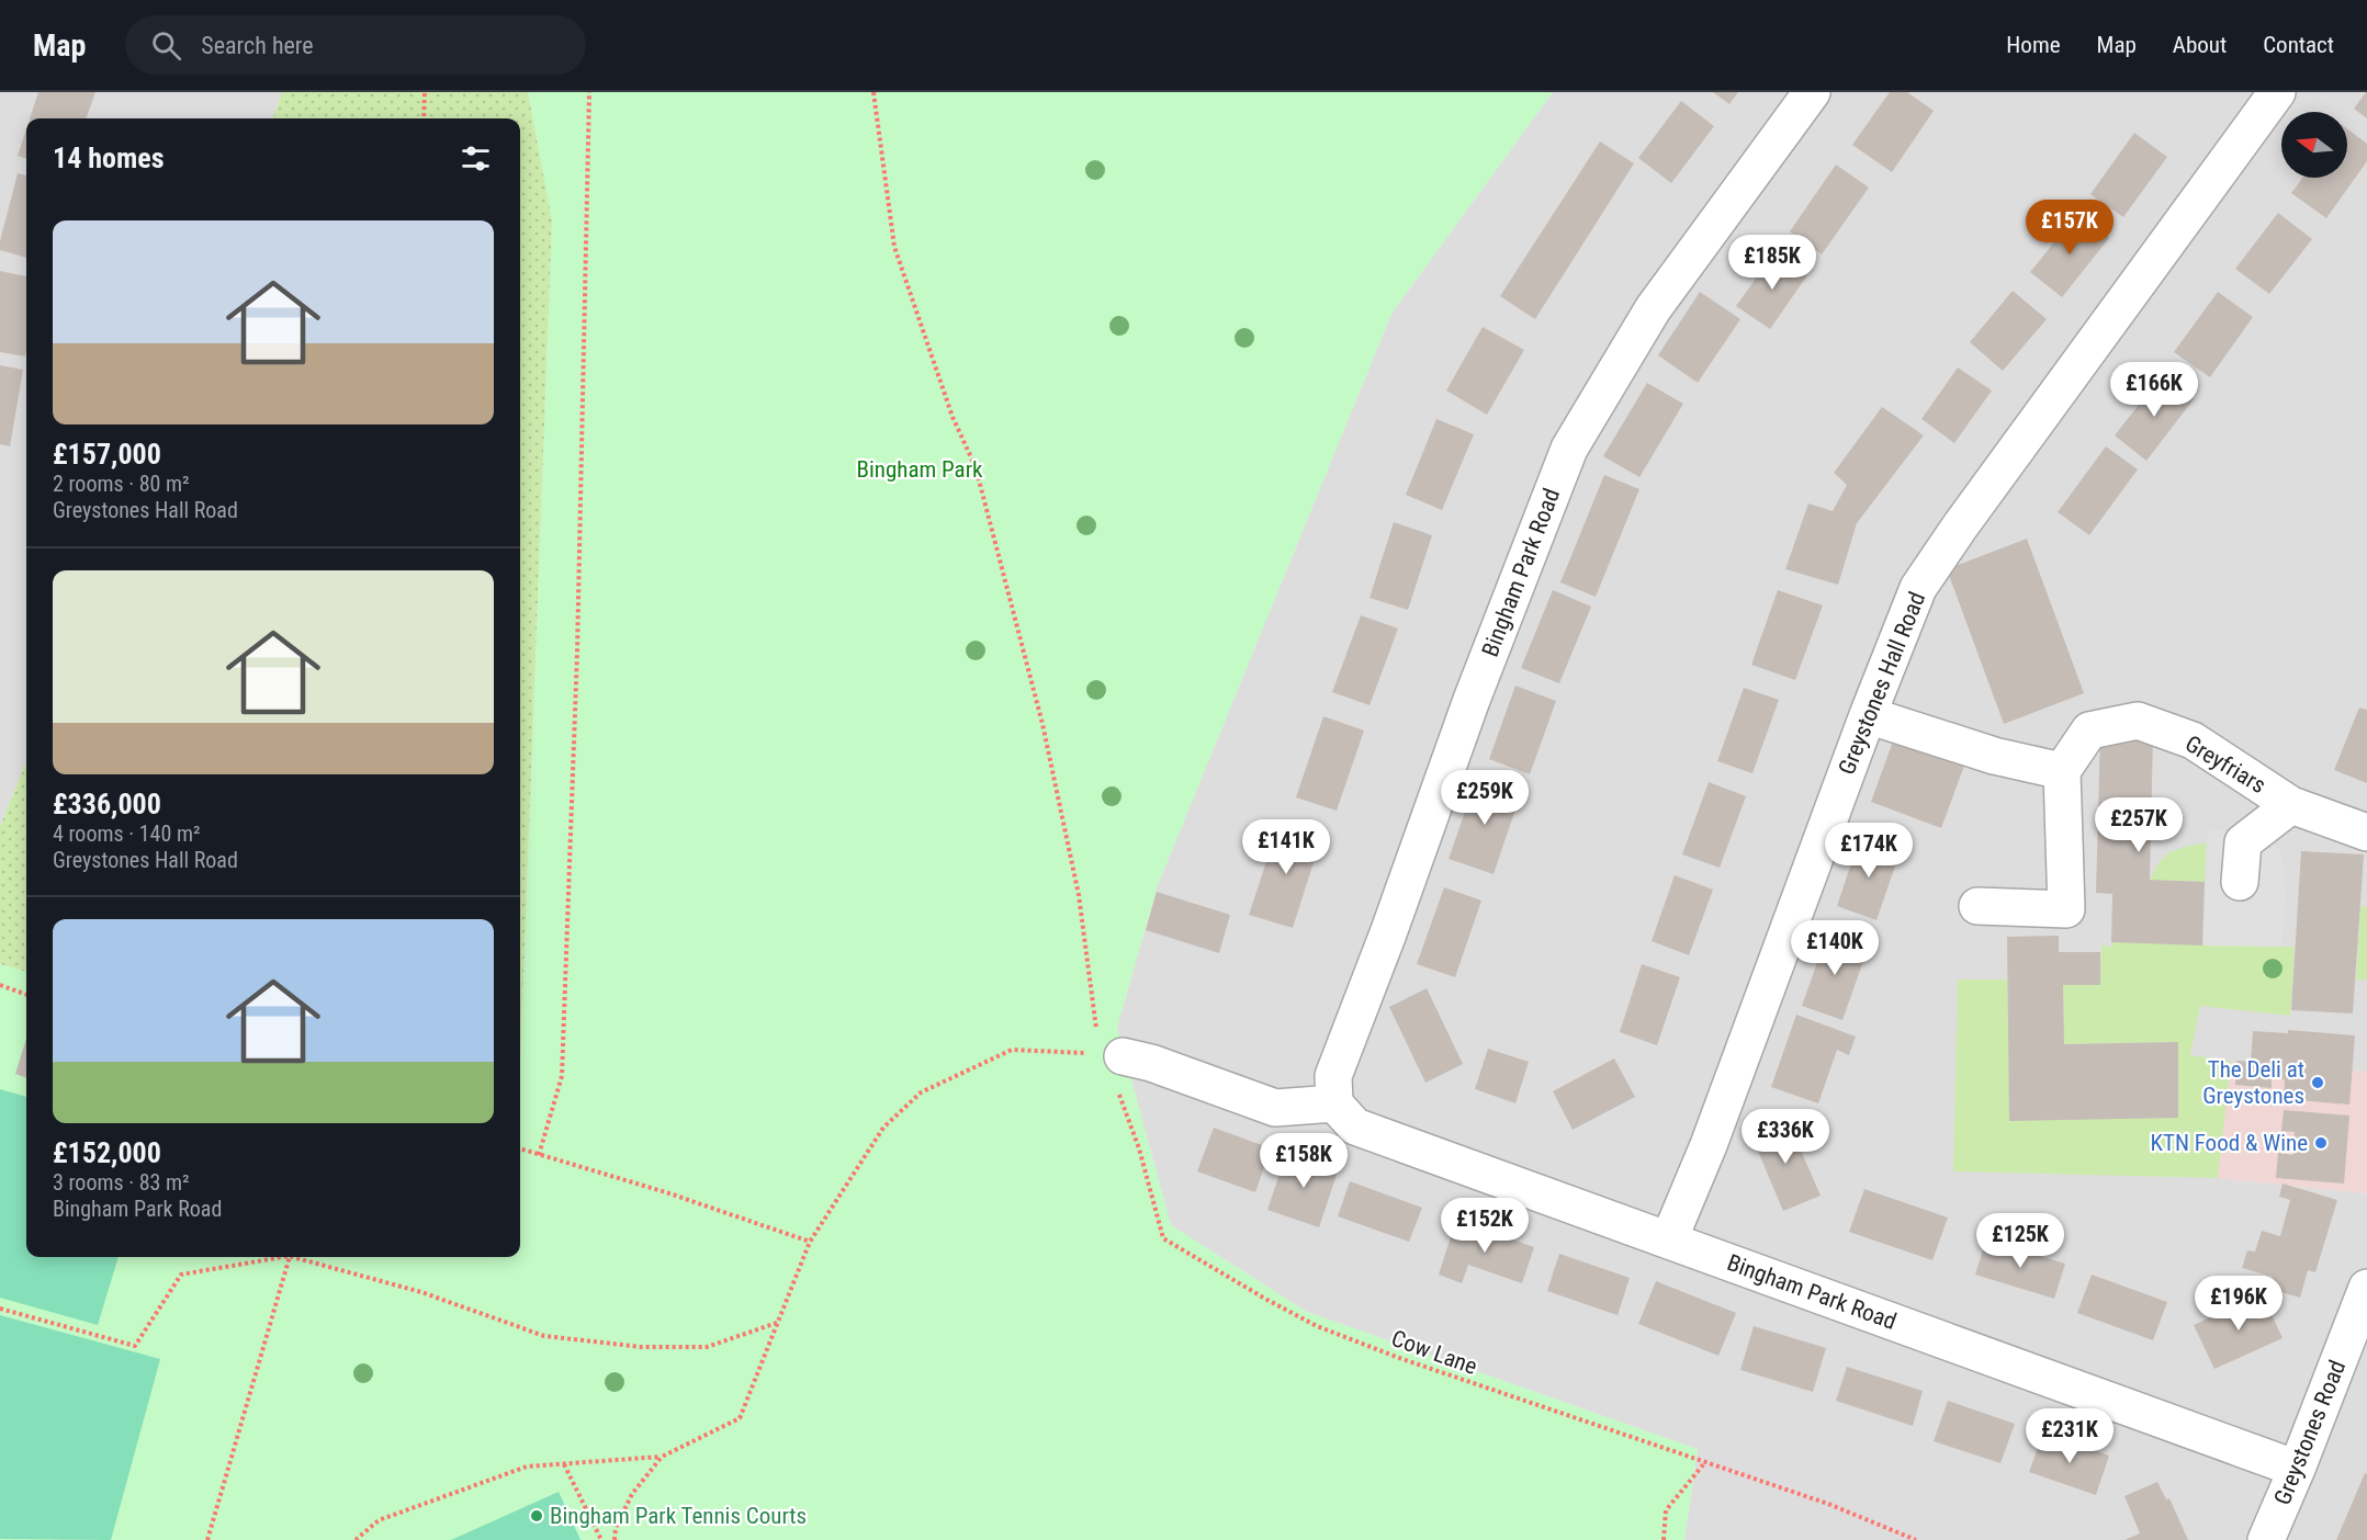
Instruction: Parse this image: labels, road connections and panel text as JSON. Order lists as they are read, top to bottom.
{
  "streets": {
    "street": [
      "Bingham Park Road",
      "Greystones Hall Road",
      "Greyfriars",
      "Greystones Road"
    ],
    "path": ["Cow Lane"]
  },
  "crossings": [
    ["Bingham Park Road", "Greystones Hall Road"],
    ["Bingham Park Road", "Greystones Road"]
  ],
  "parks": ["Bingham Park"],
  "places": ["The Deli at Greystones", "KTN Food & Wine", "Bingham Park Tennis Courts"],
  "north": "left",
  "page": {
    "header": "Map",
    "search": "Search here",
    "nav": [
      "Home",
      "Map",
      "About",
      "Contact"
    ],
    "heading": "14 homes",
    "list": [
      {
        "name": "£157,000",
        "note": "2 rooms · 80 m² · Greystones Hall Road"
      },
      {
        "name": "£336,000",
        "note": "4 rooms · 140 m² · Greystones Hall Road"
      },
      {
        "name": "£152,000",
        "note": "3 rooms · 83 m² · Bingham Park Road"
      }
    ],
    "price": [
      "£157K",
      "£185K",
      "£166K",
      "£259K",
      "£257K",
      "£141K",
      "£174K",
      "£140K",
      "£336K",
      "£158K",
      "£152K",
      "£125K",
      "£196K",
      "£231K"
    ]
  }
}
